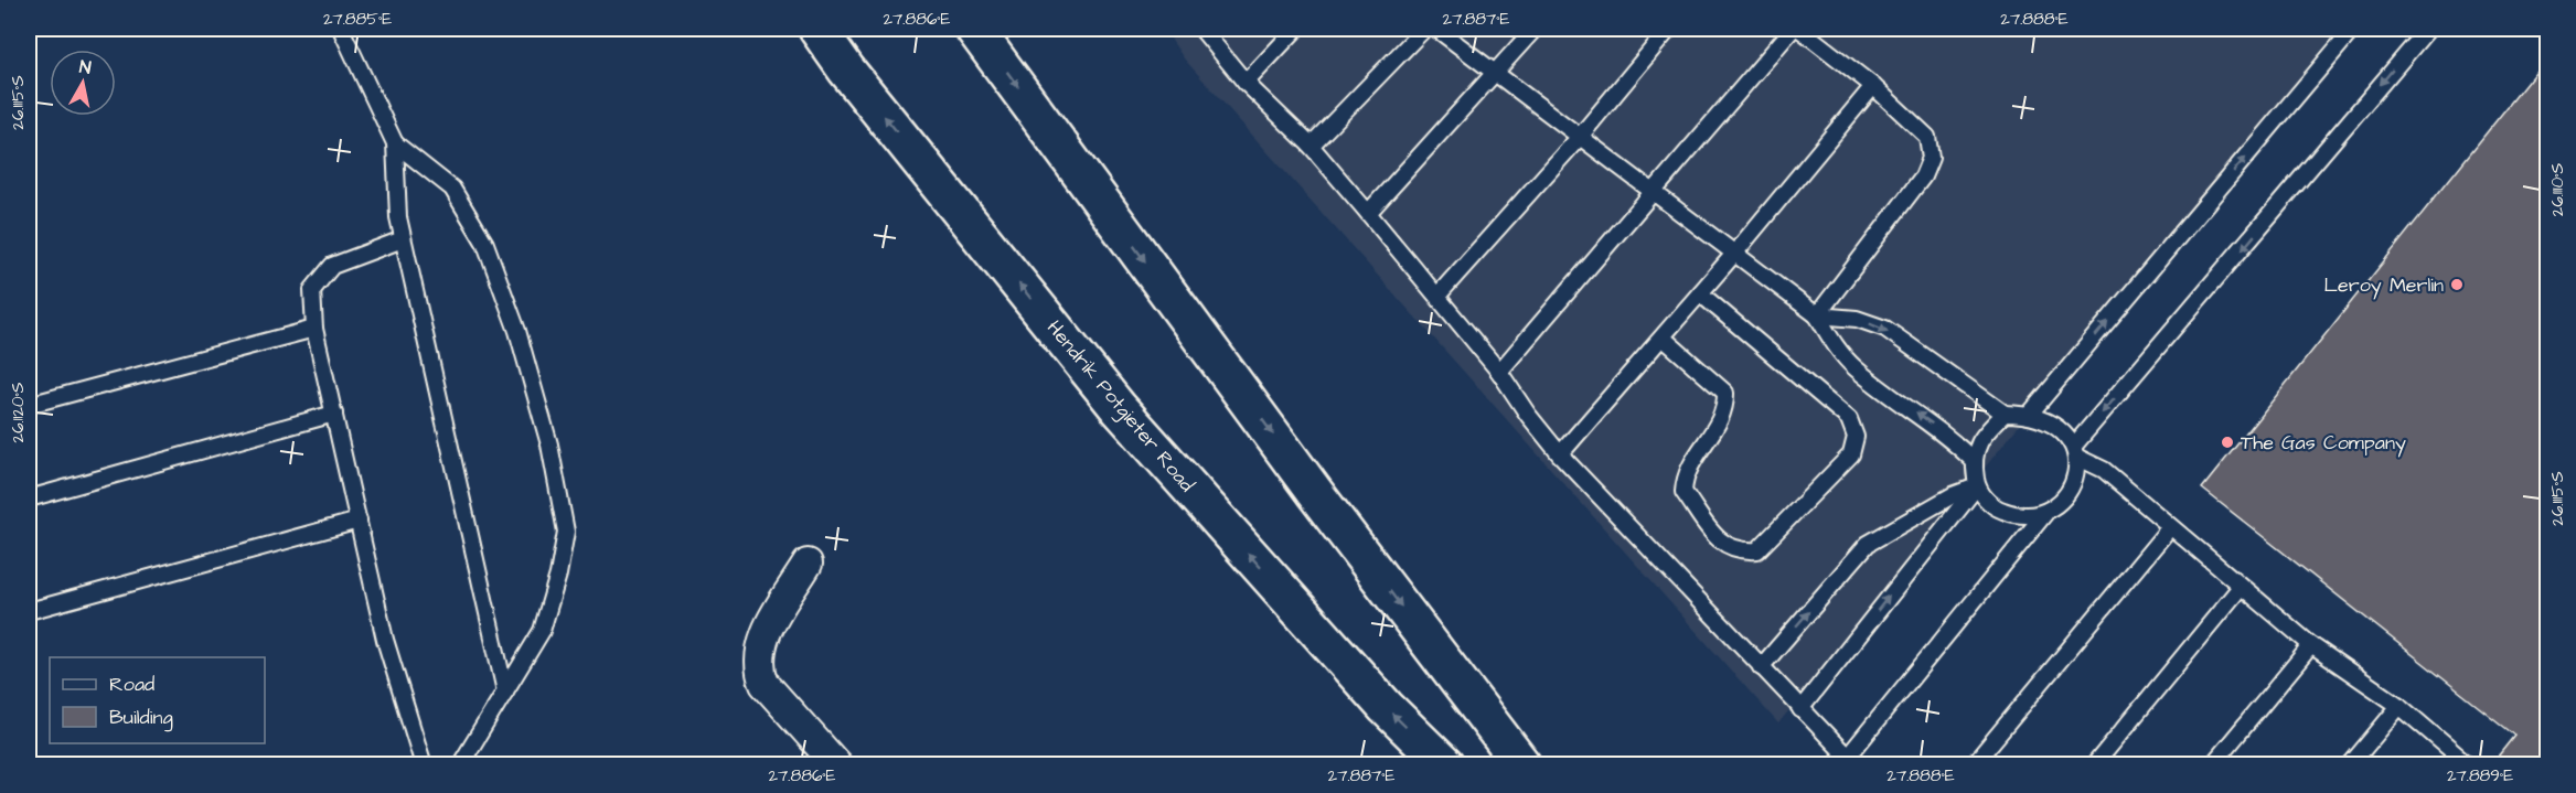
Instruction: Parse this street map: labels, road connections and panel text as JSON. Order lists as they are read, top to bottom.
{
  "streets": {
    "main road": ["Hendrik Potgieter Road"]
  },
  "places": ["Leroy Merlin", "The Gas Company"],
  "legend": ["Road", "Building"],
  "north": "top",
  "coordinates": [
    "27.885°E",
    "27.886°E",
    "27.887°E",
    "27.888°E",
    "26.1115°S",
    "26.1110°S",
    "26.1120°S",
    "27.889°E"
  ]
}
